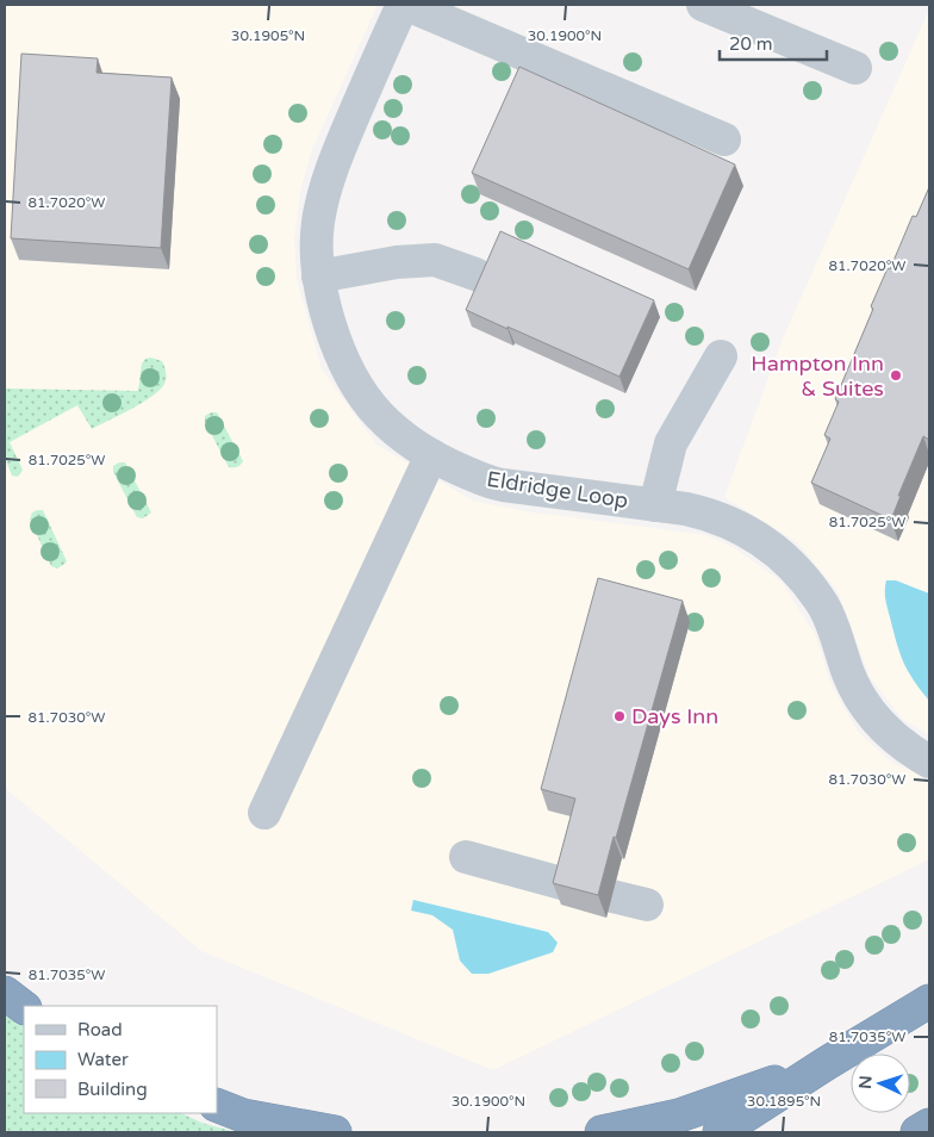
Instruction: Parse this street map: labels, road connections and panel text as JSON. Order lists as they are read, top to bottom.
{
  "streets": {
    "street": ["Eldridge Loop"]
  },
  "places": ["Hampton Inn & Suites", "Days Inn"],
  "legend": ["Road", "Water", "Building"],
  "scale_bar": "20 m",
  "north": "left",
  "coordinates": [
    "30.1905°N",
    "30.1900°N",
    "81.7020°W",
    "81.7025°W",
    "81.7030°W",
    "81.7035°W",
    "30.1895°N"
  ]
}
